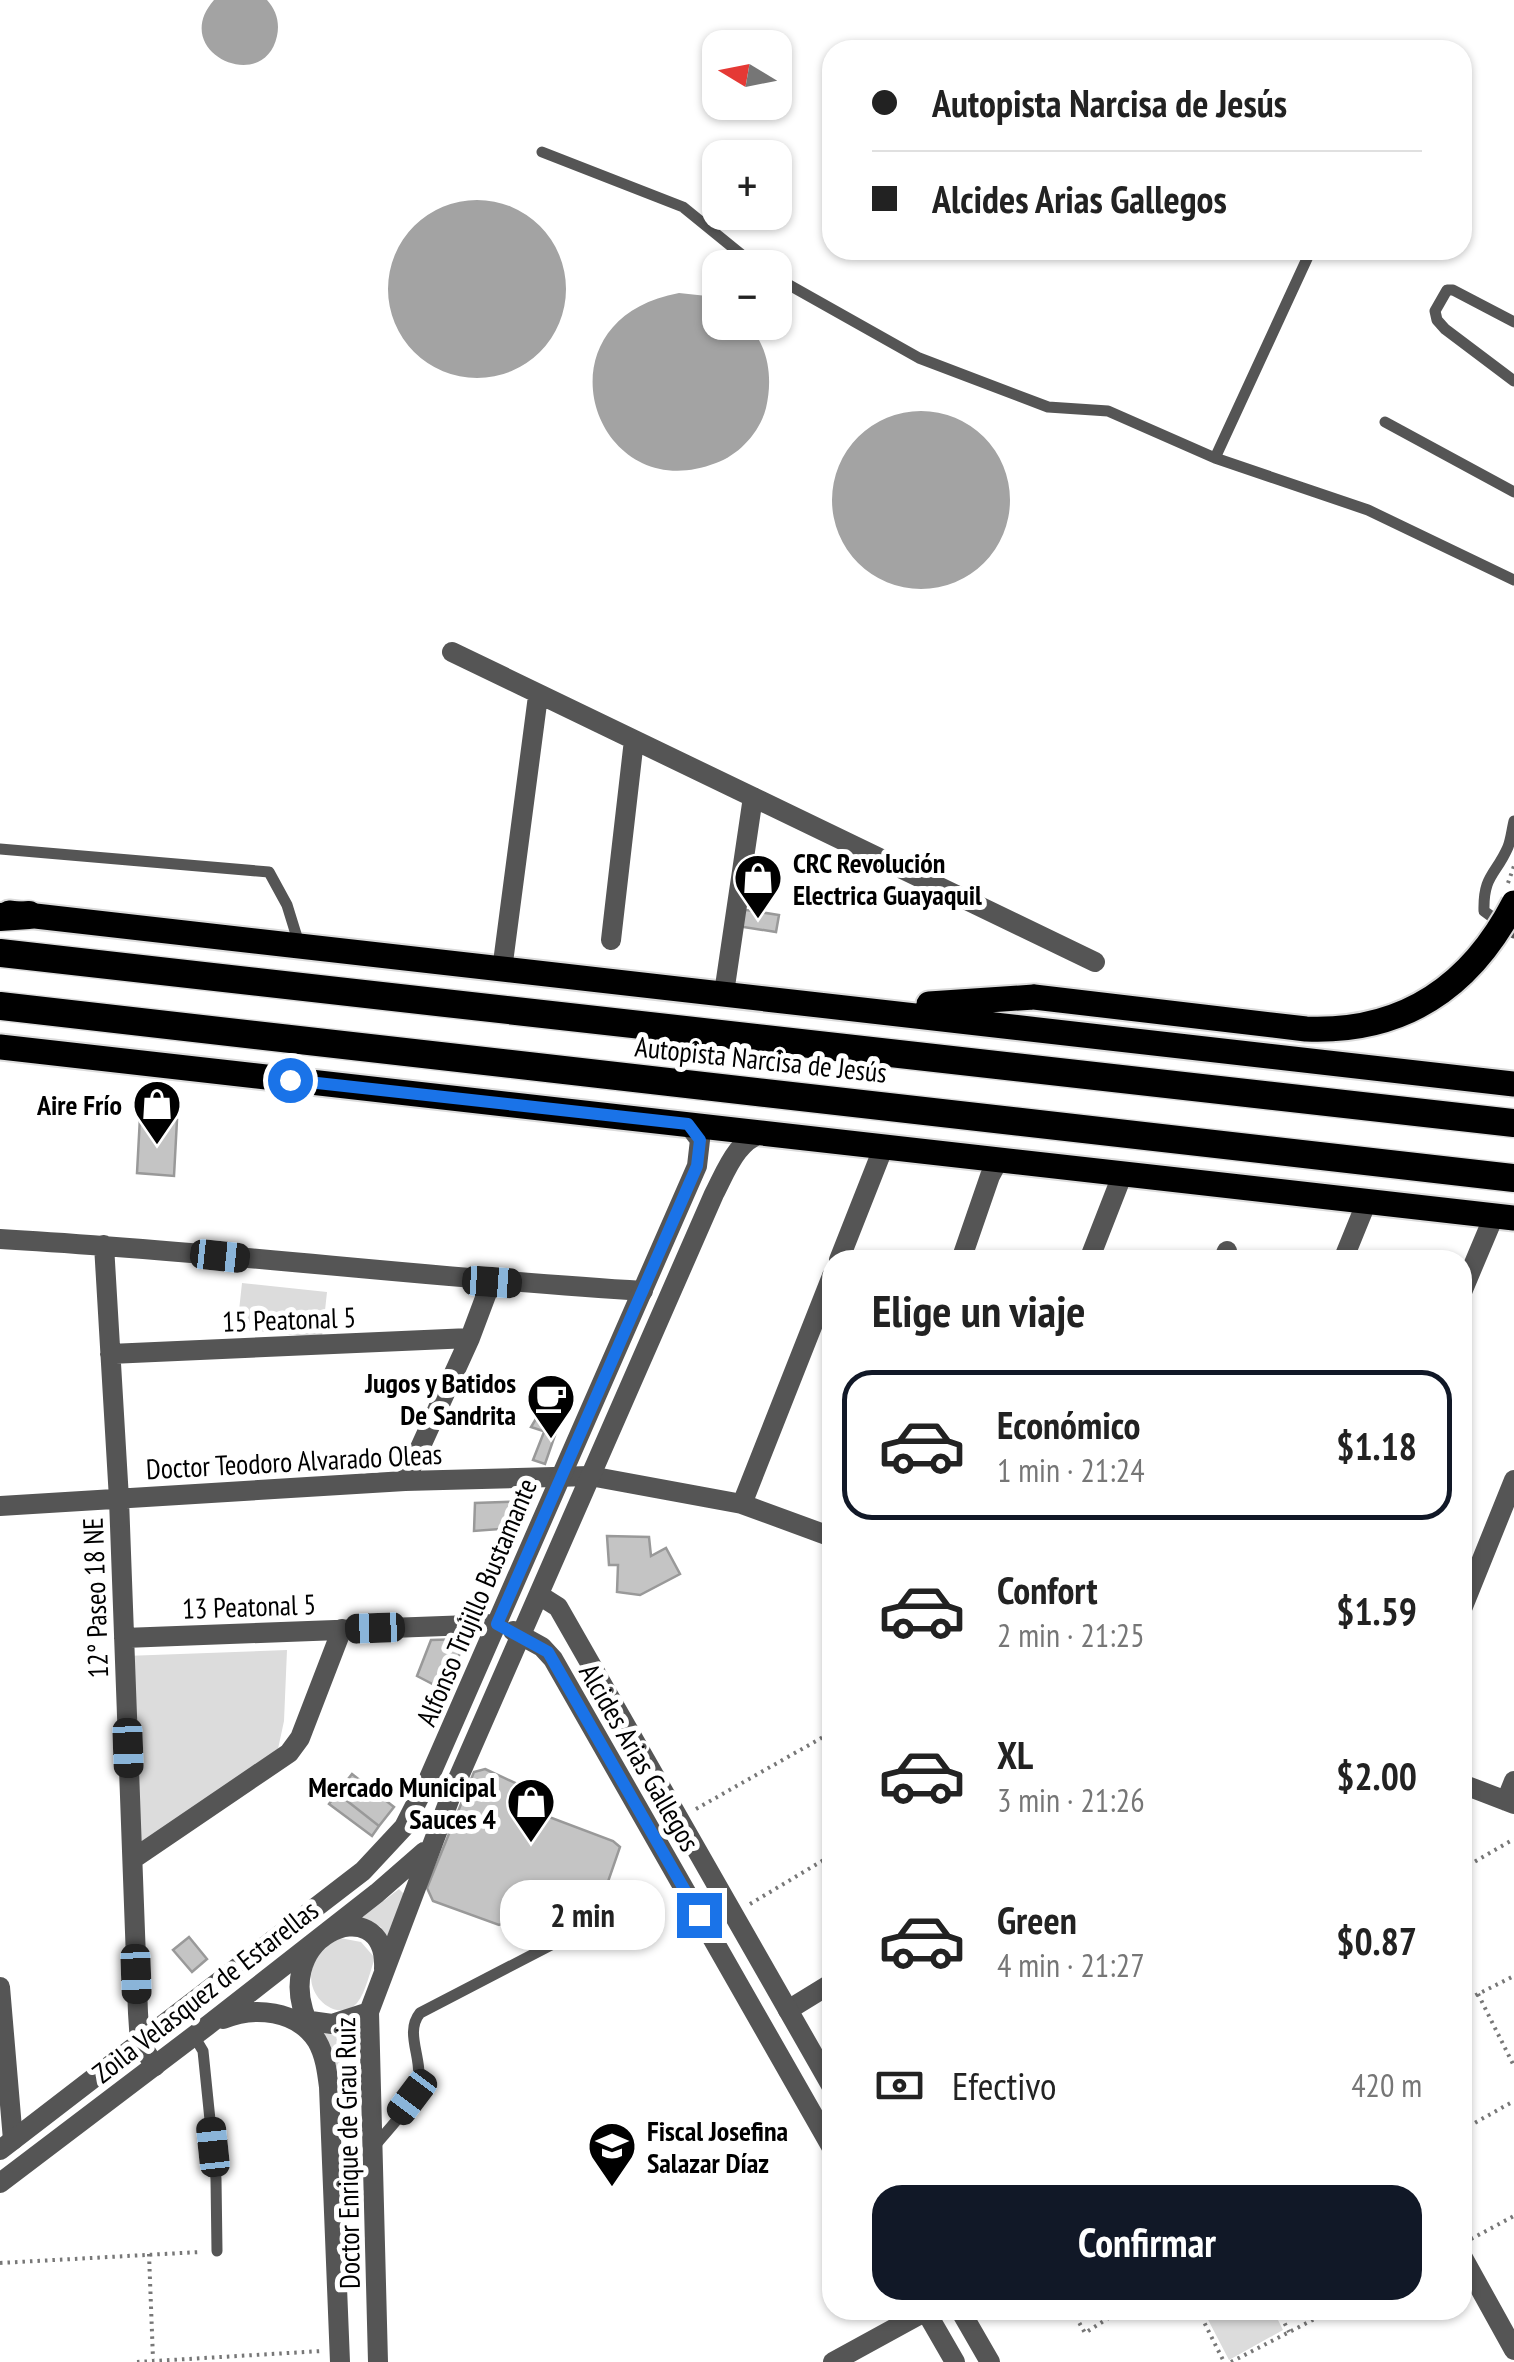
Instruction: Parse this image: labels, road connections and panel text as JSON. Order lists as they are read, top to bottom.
{
  "streets": {
    "highway": ["Autopista Narcisa de Jesús"],
    "street": [
      "15 Peatonal 5",
      "Doctor Teodoro Alvarado Oleas",
      "12° Paseo 18 NE",
      "Alfonso Trujillo Bustamante",
      "13 Peatonal 5",
      "Alcides Arias Gallegos",
      "Zoila Velasquez de Estarellas",
      "Doctor Enrique de Grau Ruiz"
    ]
  },
  "crossings": [
    ["15 Peatonal 5", "12° Paseo 18 NE"],
    ["Doctor Teodoro Alvarado Oleas", "12° Paseo 18 NE"],
    ["Doctor Teodoro Alvarado Oleas", "Alfonso Trujillo Bustamante"],
    ["12° Paseo 18 NE", "13 Peatonal 5"],
    ["12° Paseo 18 NE", "Zoila Velasquez de Estarellas"],
    ["Alfonso Trujillo Bustamante", "13 Peatonal 5"],
    ["Alfonso Trujillo Bustamante", "Alcides Arias Gallegos"],
    ["Alfonso Trujillo Bustamante", "Zoila Velasquez de Estarellas"],
    ["Alfonso Trujillo Bustamante", "Doctor Enrique de Grau Ruiz"],
    ["13 Peatonal 5", "Alcides Arias Gallegos"],
    ["Zoila Velasquez de Estarellas", "Doctor Enrique de Grau Ruiz"]
  ],
  "places": {
    "shop": ["CRC Revolución Electrica Guayaquil", "Aire Frío", "Mercado Municipal Sauces 4"],
    "cafe": ["Jugos y Batidos De Sandrita"],
    "school or university": ["Fiscal Josefina Salazar Díaz"]
  },
  "north": "left",
  "page": {
    "map_buttons": ["+", "−"],
    "banner": ["Autopista Narcisa de Jesús", "Alcides Arias Gallegos"],
    "heading": "Elige un viaje",
    "list": [
      {
        "name": "Económico",
        "note": "1 min · 21:24",
        "value": "$1.18"
      },
      {
        "name": "Confort",
        "note": "2 min · 21:25",
        "value": "$1.59"
      },
      {
        "name": "XL",
        "note": "3 min · 21:26",
        "value": "$2.00"
      },
      {
        "name": "Green",
        "note": "4 min · 21:27",
        "value": "$0.87"
      }
    ],
    "bubble": "2 min",
    "pay": ["Efectivo", "420 m"],
    "buttons": "Confirmar"
  }
}
